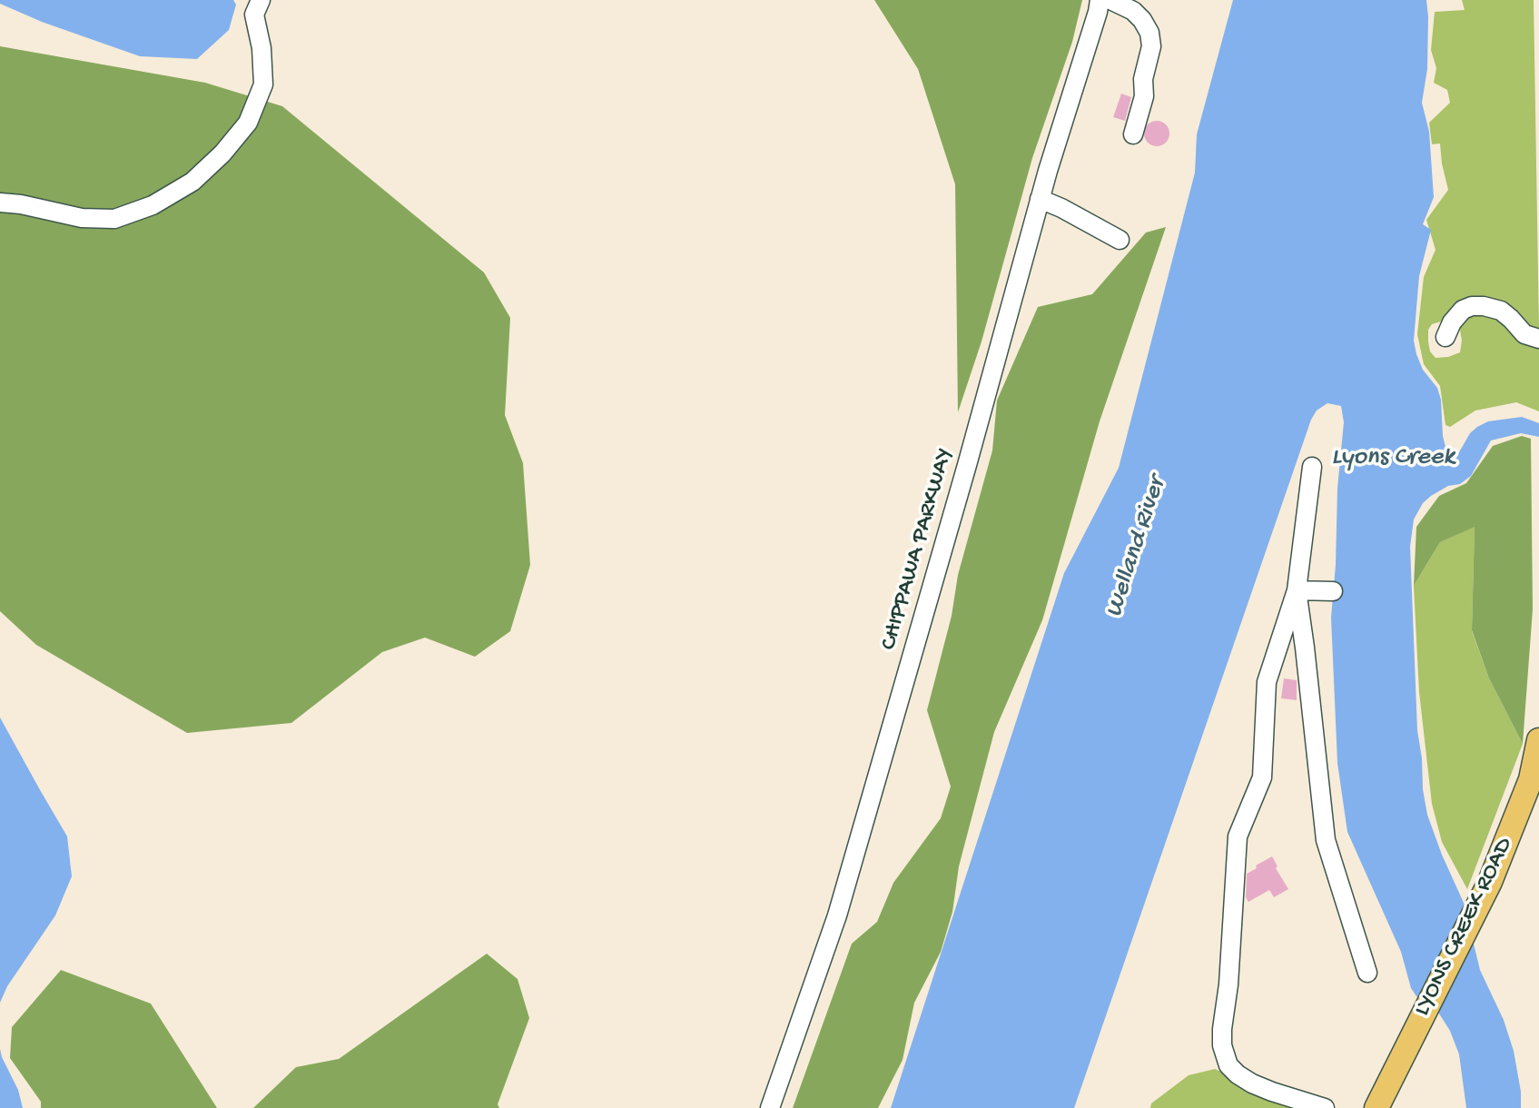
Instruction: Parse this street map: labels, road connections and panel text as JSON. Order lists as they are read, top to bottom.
{
  "streets": {
    "main road": ["LYONS CREEK ROAD"],
    "street": ["CHIPPAWA PARKWAY"]
  },
  "water": ["Lyons Creek", "Welland River"]
}
